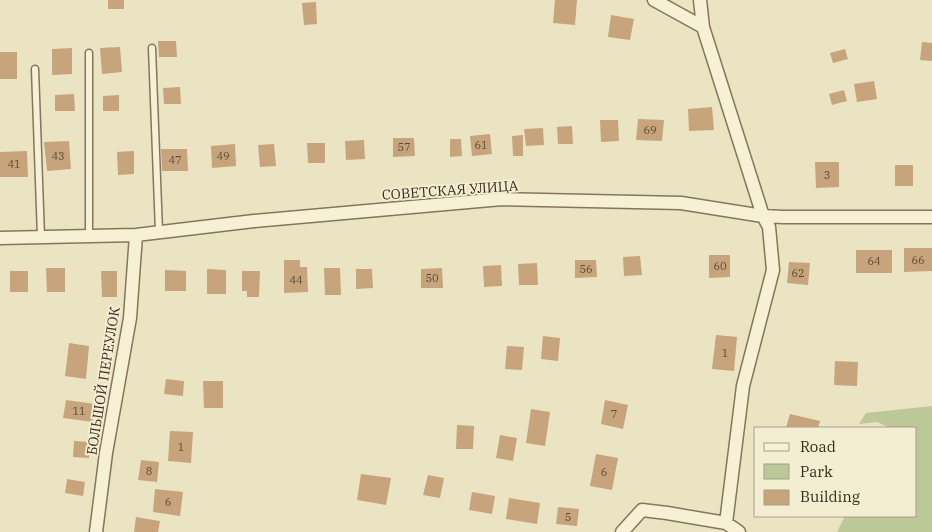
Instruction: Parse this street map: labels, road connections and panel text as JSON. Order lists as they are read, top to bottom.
{
  "streets": {
    "street": ["СОВЕТСКАЯ УЛИЦА", "БОЛЬШОЙ ПЕРЕУЛОК"]
  },
  "crossings": [
    ["СОВЕТСКАЯ УЛИЦА", "БОЛЬШОЙ ПЕРЕУЛОК"]
  ],
  "house_numbers": [
    "69",
    "61",
    "57",
    "43",
    "49",
    "47",
    "41",
    "3",
    "66",
    "64",
    "60",
    "56",
    "62",
    "50",
    "44",
    "1",
    "11",
    "7",
    "1",
    "8",
    "6",
    "6",
    "5"
  ],
  "legend": ["Road", "Park", "Building"]
}
